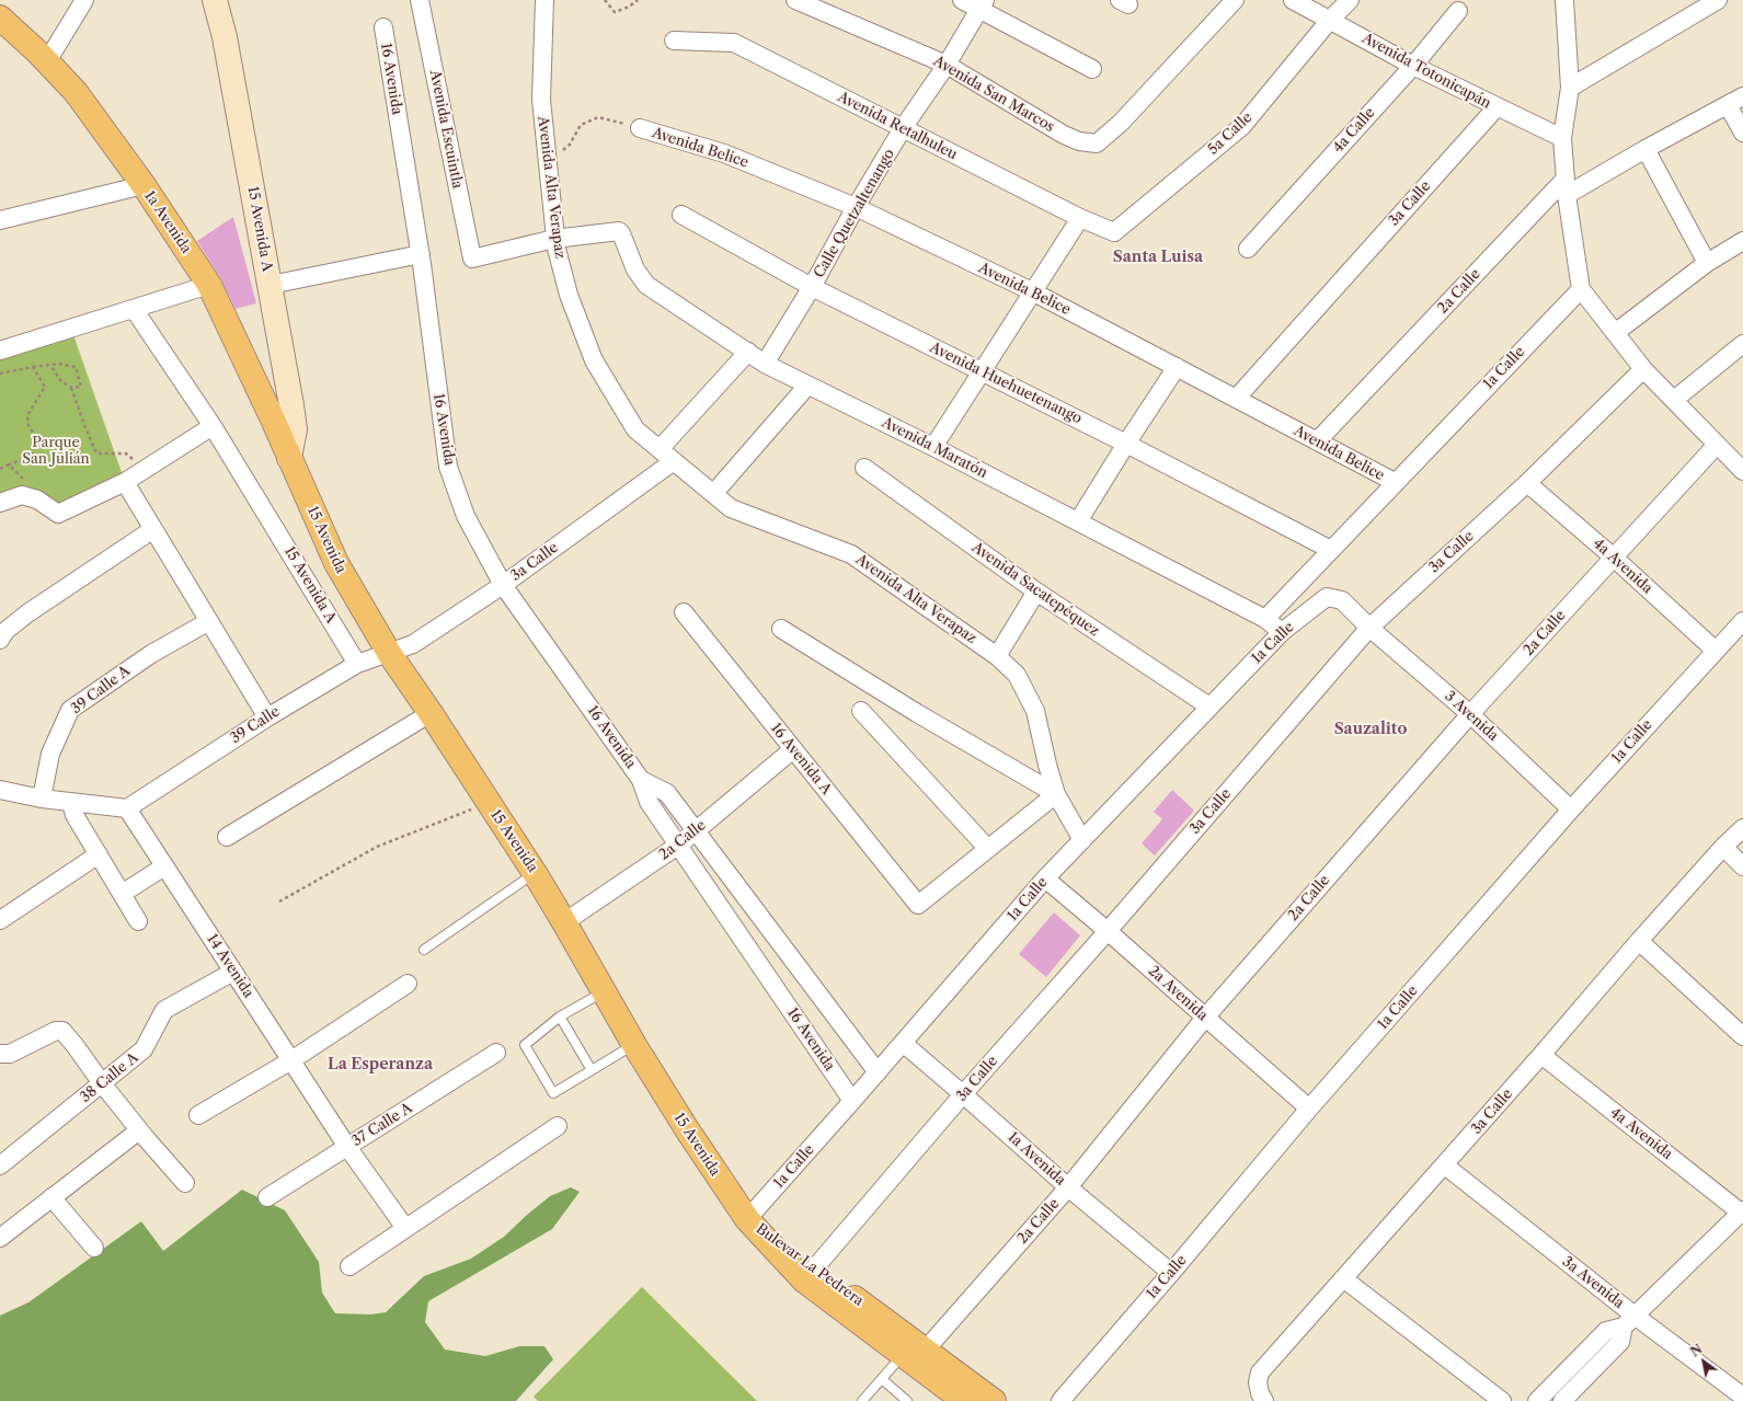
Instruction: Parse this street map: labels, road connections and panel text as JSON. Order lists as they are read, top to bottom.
{
  "streets": {
    "main road": ["1a Avenida", "15 Avenida", "Bulevar La Pedrera"],
    "street": [
      "Avenida Totonicapán",
      "16 Avenida",
      "Avenida San Marcos",
      "Avenida Retalhuleu",
      "Avenida Escuintla",
      "4a Calle",
      "5a Calle",
      "Avenida Belice",
      "Avenida Alta Verapaz",
      "3a Calle",
      "Calle Quetzaltenango",
      "15 Avenida A",
      "2a Calle",
      "1a Calle",
      "Avenida Huehuetenango",
      "Avenida Maratón",
      "4a Avenida",
      "Avenida Sacatepéquez",
      "39 Calle A",
      "3 Avenida",
      "39 Calle",
      "16 Avenida A",
      "14 Avenida",
      "2a Avenida",
      "38 Calle A",
      "37 Calle A",
      "3a Avenida"
    ]
  },
  "crossings": [
    ["Avenida Totonicapán", "4a Calle"],
    ["Avenida Totonicapán", "5a Calle"],
    ["Avenida Totonicapán", "3a Calle"],
    ["16 Avenida", "3a Calle"],
    ["16 Avenida", "2a Calle"],
    ["16 Avenida", "1a Calle"],
    ["Avenida San Marcos", "Calle Quetzaltenango"],
    ["Avenida Retalhuleu", "5a Calle"],
    ["Avenida Retalhuleu", "Calle Quetzaltenango"],
    ["Avenida Escuintla", "Avenida Alta Verapaz"],
    ["Avenida Escuintla", "Avenida Maratón"],
    ["Avenida Belice", "3a Calle"],
    ["Avenida Belice", "Calle Quetzaltenango"],
    ["Avenida Belice", "2a Calle"],
    ["Avenida Belice", "1a Calle"],
    ["Avenida Alta Verapaz", "3a Calle"],
    ["Avenida Alta Verapaz", "1a Calle"],
    ["Avenida Alta Verapaz", "Avenida Maratón"],
    ["3a Calle", "1a Avenida"],
    ["3a Calle", "15 Avenida"],
    ["3a Calle", "4a Avenida"],
    ["3a Calle", "3 Avenida"],
    ["3a Calle", "39 Calle"],
    ["3a Calle", "2a Avenida"],
    ["3a Calle", "Bulevar La Pedrera"],
    ["3a Calle", "3a Avenida"],
    ["Calle Quetzaltenango", "Avenida Huehuetenango"],
    ["Calle Quetzaltenango", "Avenida Maratón"],
    ["1a Avenida", "15 Avenida A"],
    ["1a Avenida", "2a Calle"],
    ["1a Avenida", "1a Calle"],
    ["1a Avenida", "15 Avenida"],
    ["15 Avenida A", "15 Avenida"],
    ["15 Avenida A", "39 Calle"],
    ["2a Calle", "15 Avenida"],
    ["2a Calle", "4a Avenida"],
    ["2a Calle", "3 Avenida"],
    ["2a Calle", "16 Avenida A"],
    ["2a Calle", "2a Avenida"],
    ["2a Calle", "Bulevar La Pedrera"],
    ["1a Calle", "Avenida Huehuetenango"],
    ["1a Calle", "Avenida Maratón"],
    ["1a Calle", "15 Avenida"],
    ["1a Calle", "4a Avenida"],
    ["1a Calle", "Avenida Sacatepéquez"],
    ["1a Calle", "3 Avenida"],
    ["1a Calle", "2a Avenida"],
    ["1a Calle", "Bulevar La Pedrera"],
    ["15 Avenida", "39 Calle"],
    ["15 Avenida", "Bulevar La Pedrera"],
    ["39 Calle", "14 Avenida"],
    ["14 Avenida", "38 Calle A"],
    ["14 Avenida", "37 Calle A"]
  ],
  "districts": ["Santa Luisa", "Sauzalito", "La Esperanza"],
  "parks": ["Parque San Julián"],
  "north": "top left"
}
